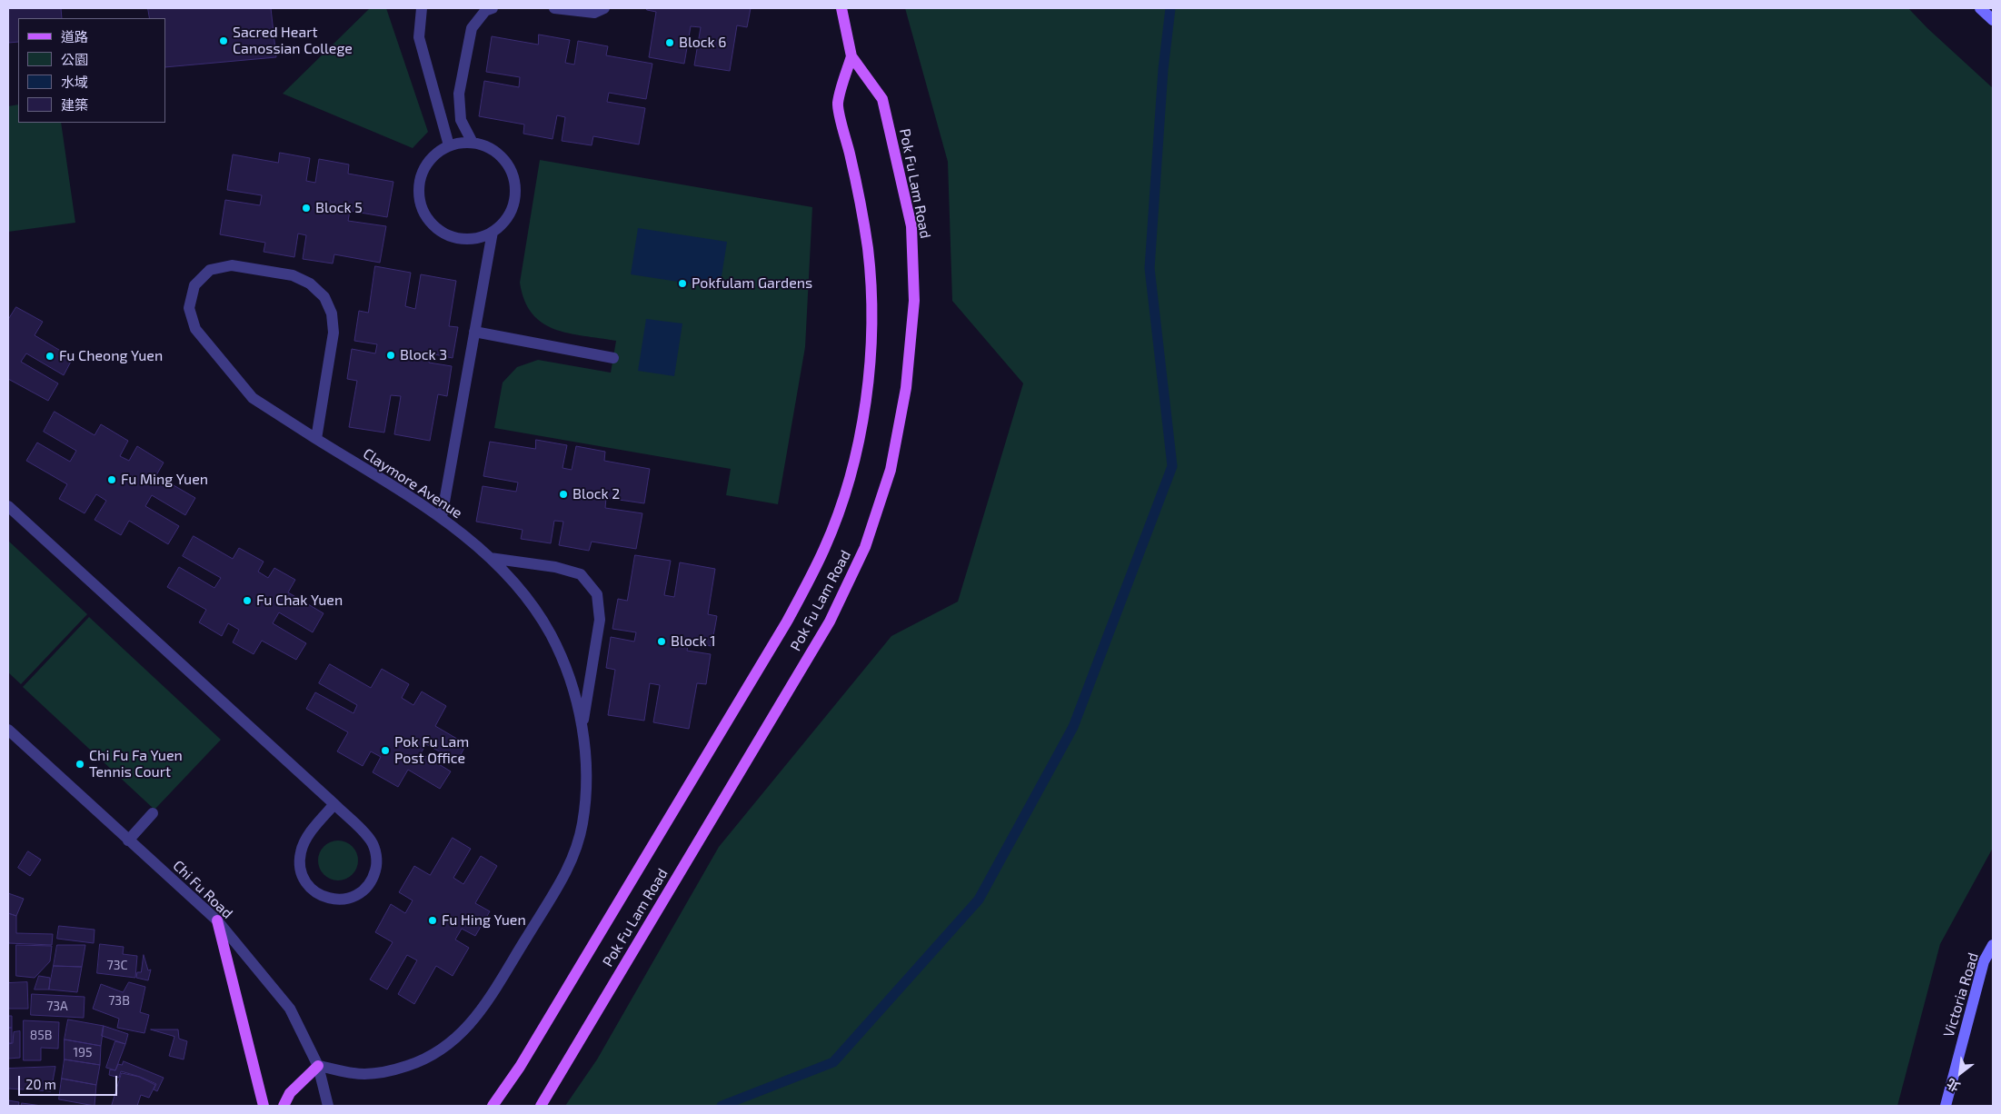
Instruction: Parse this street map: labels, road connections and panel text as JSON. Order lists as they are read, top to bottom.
{
  "streets": {
    "main road": ["Pok Fu Lam Road", "Victoria Road"],
    "street": ["Claymore Avenue", "Chi Fu Road"]
  },
  "crossings": [
    ["Claymore Avenue", "Chi Fu Road"]
  ],
  "places": [
    "Sacred Heart Canossian College",
    "Block 6",
    "Block 5",
    "Pokfulam Gardens",
    "Block 3",
    "Fu Cheong Yuen",
    "Fu Ming Yuen",
    "Block 2",
    "Fu Chak Yuen",
    "Block 1",
    "Pok Fu Lam Post Office",
    "Chi Fu Fa Yuen Tennis Court",
    "Fu Hing Yuen"
  ],
  "house_numbers": [
    "73C",
    "73B",
    "73A",
    "85B",
    "195"
  ],
  "legend": [
    "道路",
    "公園",
    "水域",
    "建築"
  ],
  "scale_bar": "20 m",
  "north": "bottom left"
}
